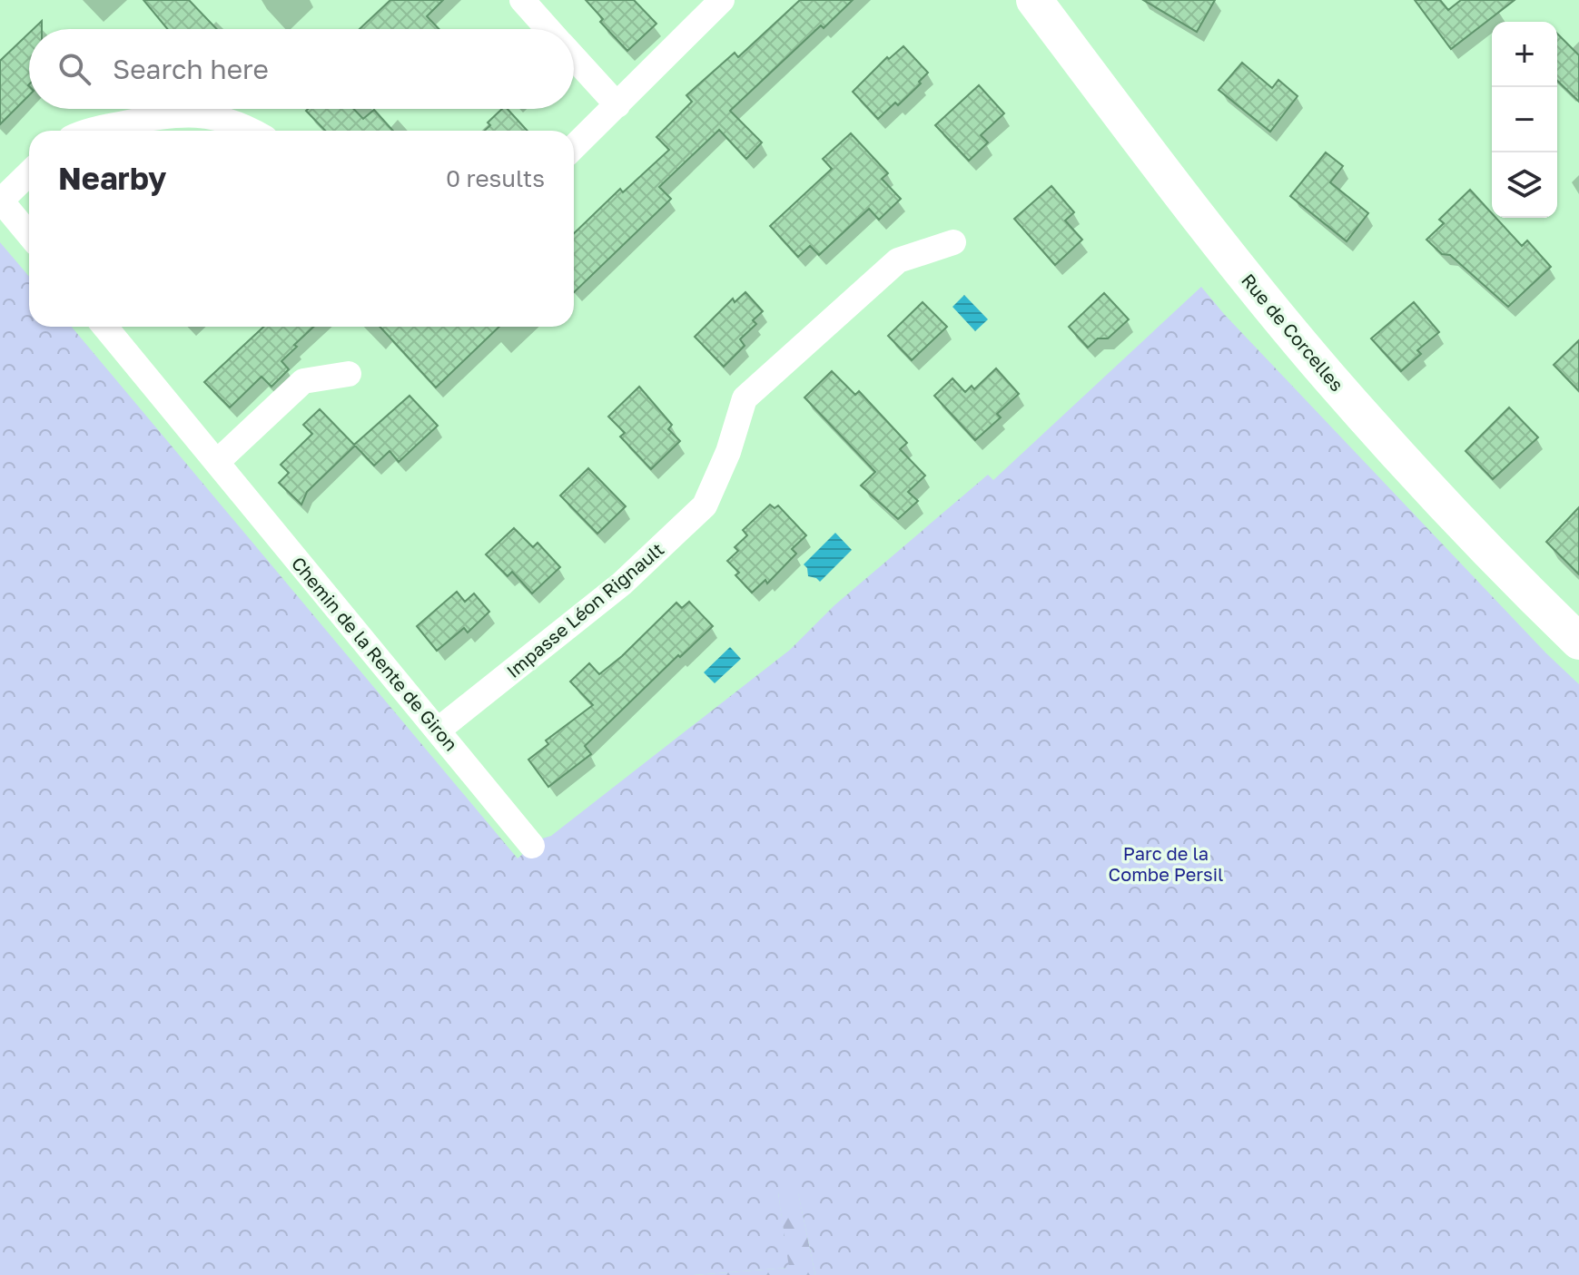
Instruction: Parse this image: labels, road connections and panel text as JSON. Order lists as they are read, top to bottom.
{
  "streets": {
    "main road": ["Rue de Corcelles"],
    "street": ["Impasse Léon Rignault", "Chemin de la Rente de Giron"]
  },
  "crossings": [
    ["Impasse Léon Rignault", "Chemin de la Rente de Giron"]
  ],
  "parks": ["Parc de la Combe Persil"],
  "page": {
    "map_buttons": ["+", "−"],
    "search": "Search here",
    "heading": ["Nearby", "0 results"]
  }
}
